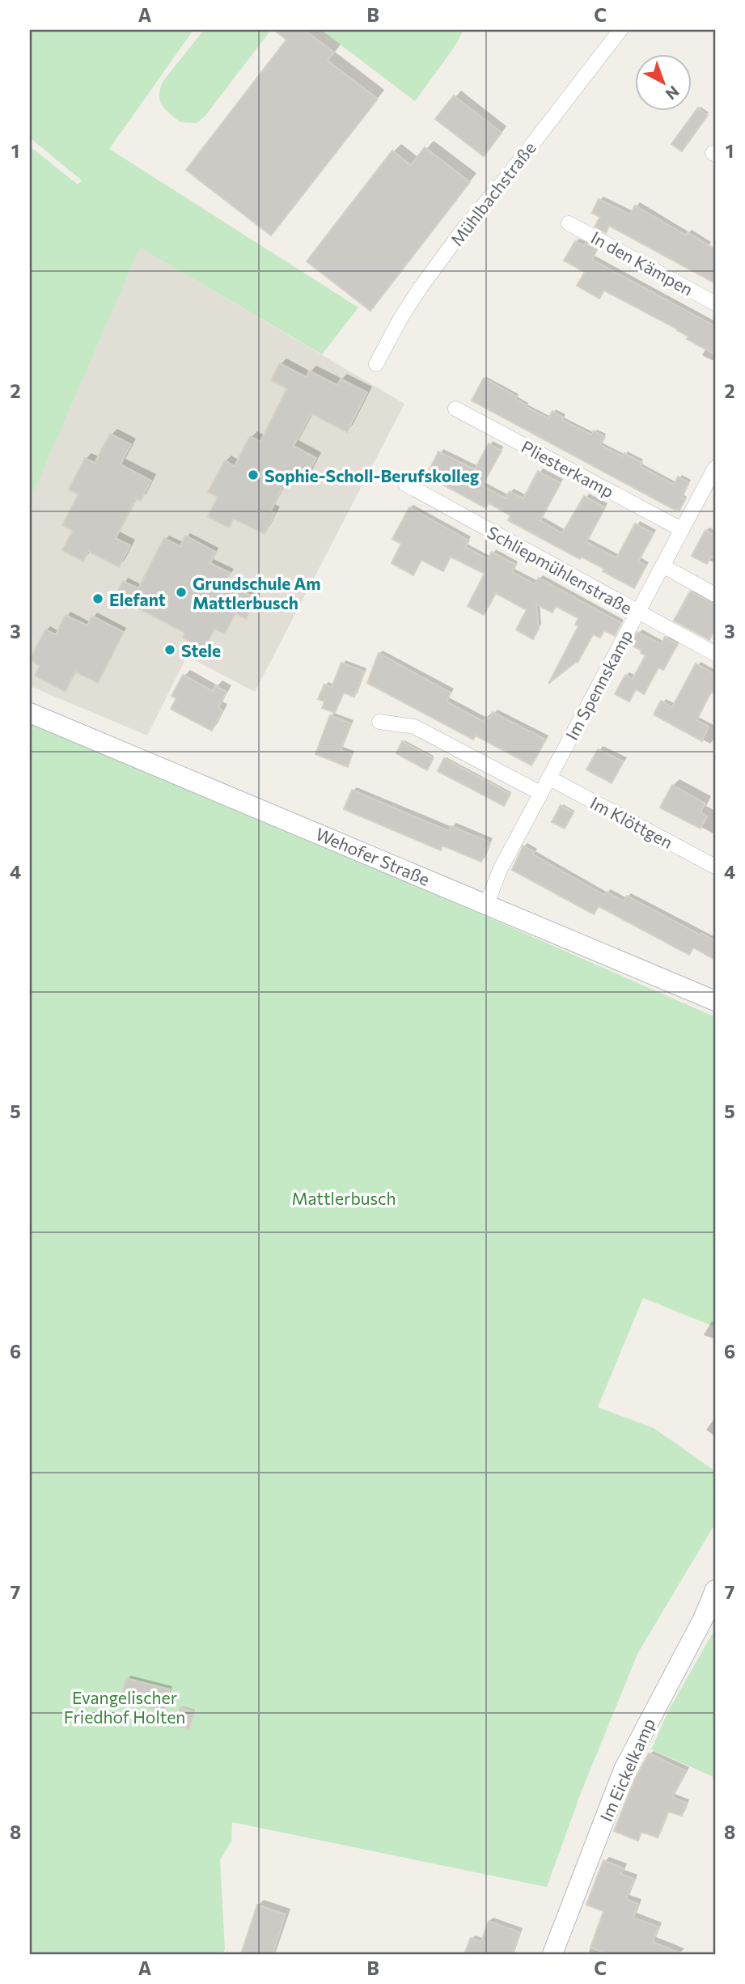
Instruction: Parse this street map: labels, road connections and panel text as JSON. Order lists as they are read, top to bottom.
{
  "streets": {
    "street": [
      "Mühlbachstraße",
      "In den Kämpen",
      "Pliesterkamp",
      "Schliepmühlenstraße",
      "Im Spennskamp",
      "Im Klöttgen",
      "Wehofer Straße",
      "Im Eickelkamp"
    ]
  },
  "crossings": [
    ["Pliesterkamp", "Im Spennskamp"],
    ["Schliepmühlenstraße", "Im Spennskamp"],
    ["Im Spennskamp", "Im Klöttgen"],
    ["Im Spennskamp", "Wehofer Straße"]
  ],
  "parks": ["Mattlerbusch", "Evangelischer Friedhof Holten"],
  "places": [
    "Sophie-Scholl-Berufskolleg",
    "Grundschule Am Mattlerbusch",
    "Elefant",
    "Stele"
  ],
  "north": "bottom right",
  "grid": {
    "columns": ["A", "B", "C"],
    "rows": [
      "1",
      "2",
      "3",
      "4",
      "5",
      "6",
      "7",
      "8"
    ]
  }
}
